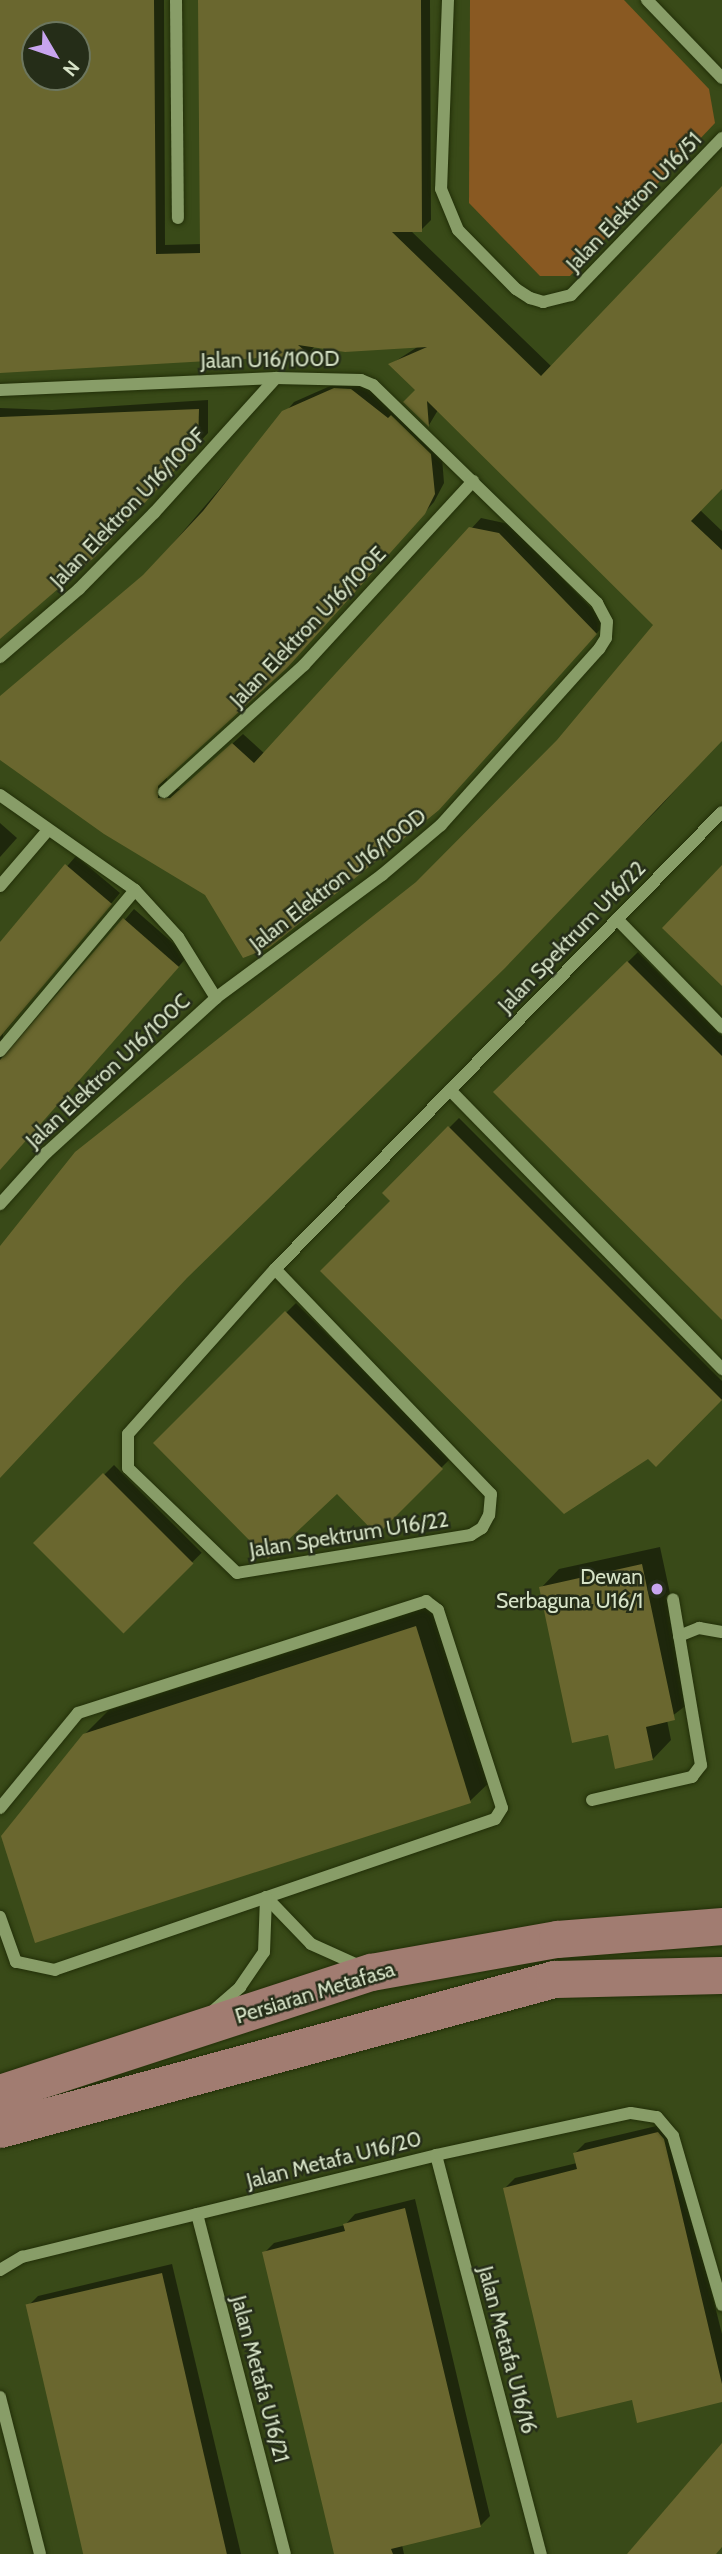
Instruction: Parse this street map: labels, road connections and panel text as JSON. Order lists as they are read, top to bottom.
{
  "streets": {
    "main road": ["Persiaran Metafasa"],
    "street": [
      "Jalan Elektron U16/51",
      "Jalan U16/100D",
      "Jalan Elektron U16/100F",
      "Jalan Elektron U16/100E",
      "Jalan Elektron U16/100D",
      "Jalan Spektrum U16/22",
      "Jalan Elektron U16/100C",
      "Jalan Metafa U16/20",
      "Jalan Metafa U16/16",
      "Jalan Metafa U16/21"
    ]
  },
  "crossings": [
    ["Jalan U16/100D", "Jalan Elektron U16/100F"],
    ["Jalan U16/100D", "Jalan Elektron U16/100E"],
    ["Jalan U16/100D", "Jalan Elektron U16/100D"],
    ["Jalan Elektron U16/100D", "Jalan Elektron U16/100C"],
    ["Jalan Metafa U16/20", "Jalan Metafa U16/16"],
    ["Jalan Metafa U16/20", "Jalan Metafa U16/21"]
  ],
  "places": ["Dewan Serbaguna U16/1"],
  "north": "bottom right"
}
